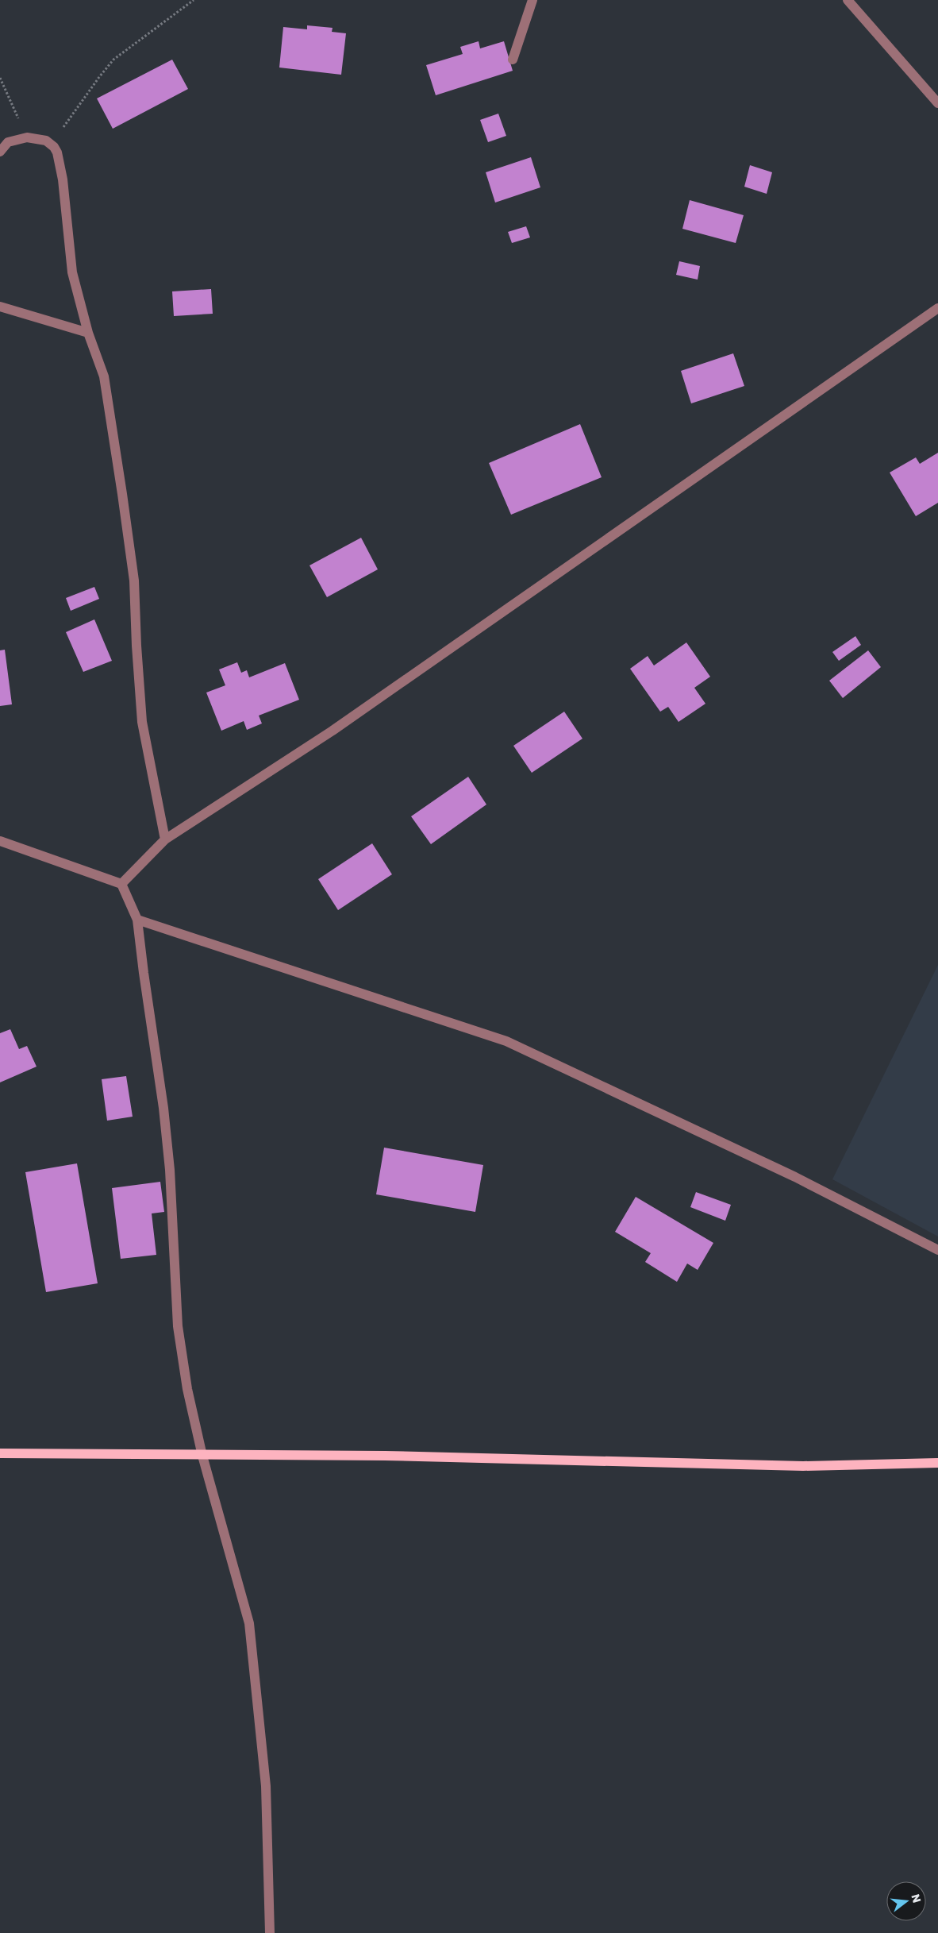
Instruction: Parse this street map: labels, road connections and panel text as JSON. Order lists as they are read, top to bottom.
{
  "north": "right"
}
